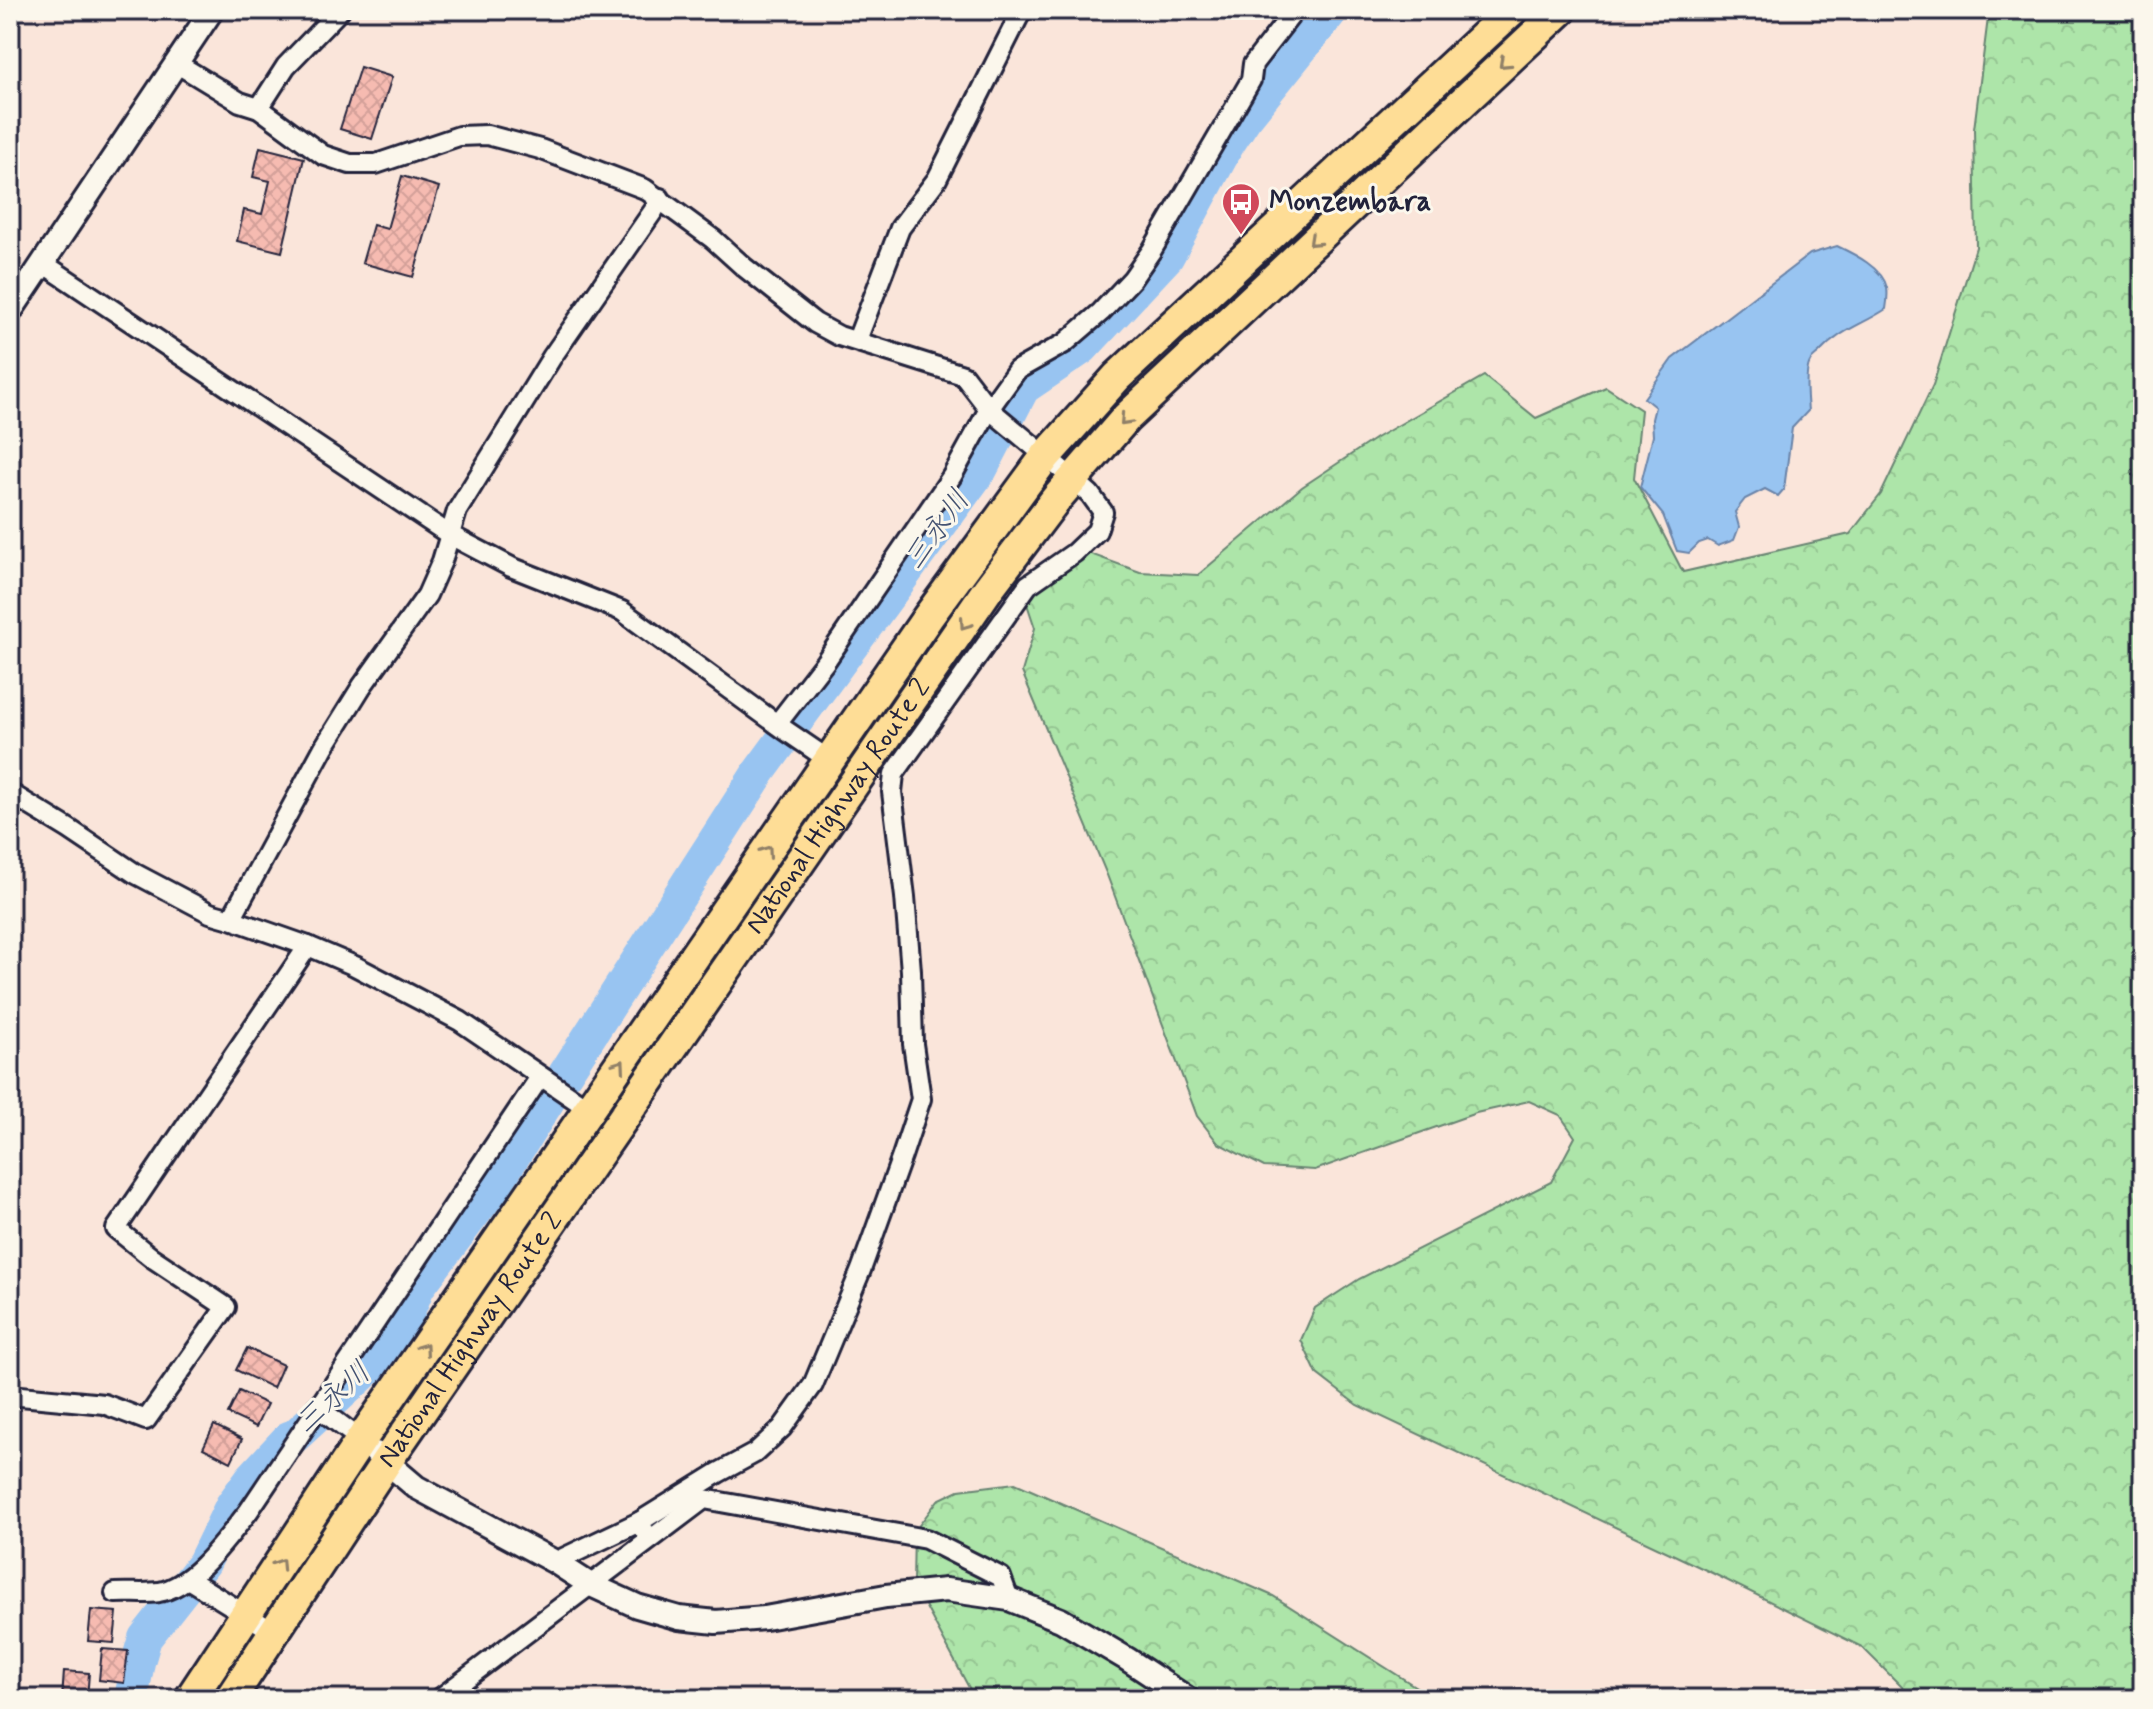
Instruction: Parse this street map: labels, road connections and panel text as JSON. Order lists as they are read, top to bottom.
{
  "streets": {
    "highway": ["National Highway Route 2"]
  },
  "water": ["三永川"],
  "places": {
    "bus stop": ["Monzembara"]
  }
}
